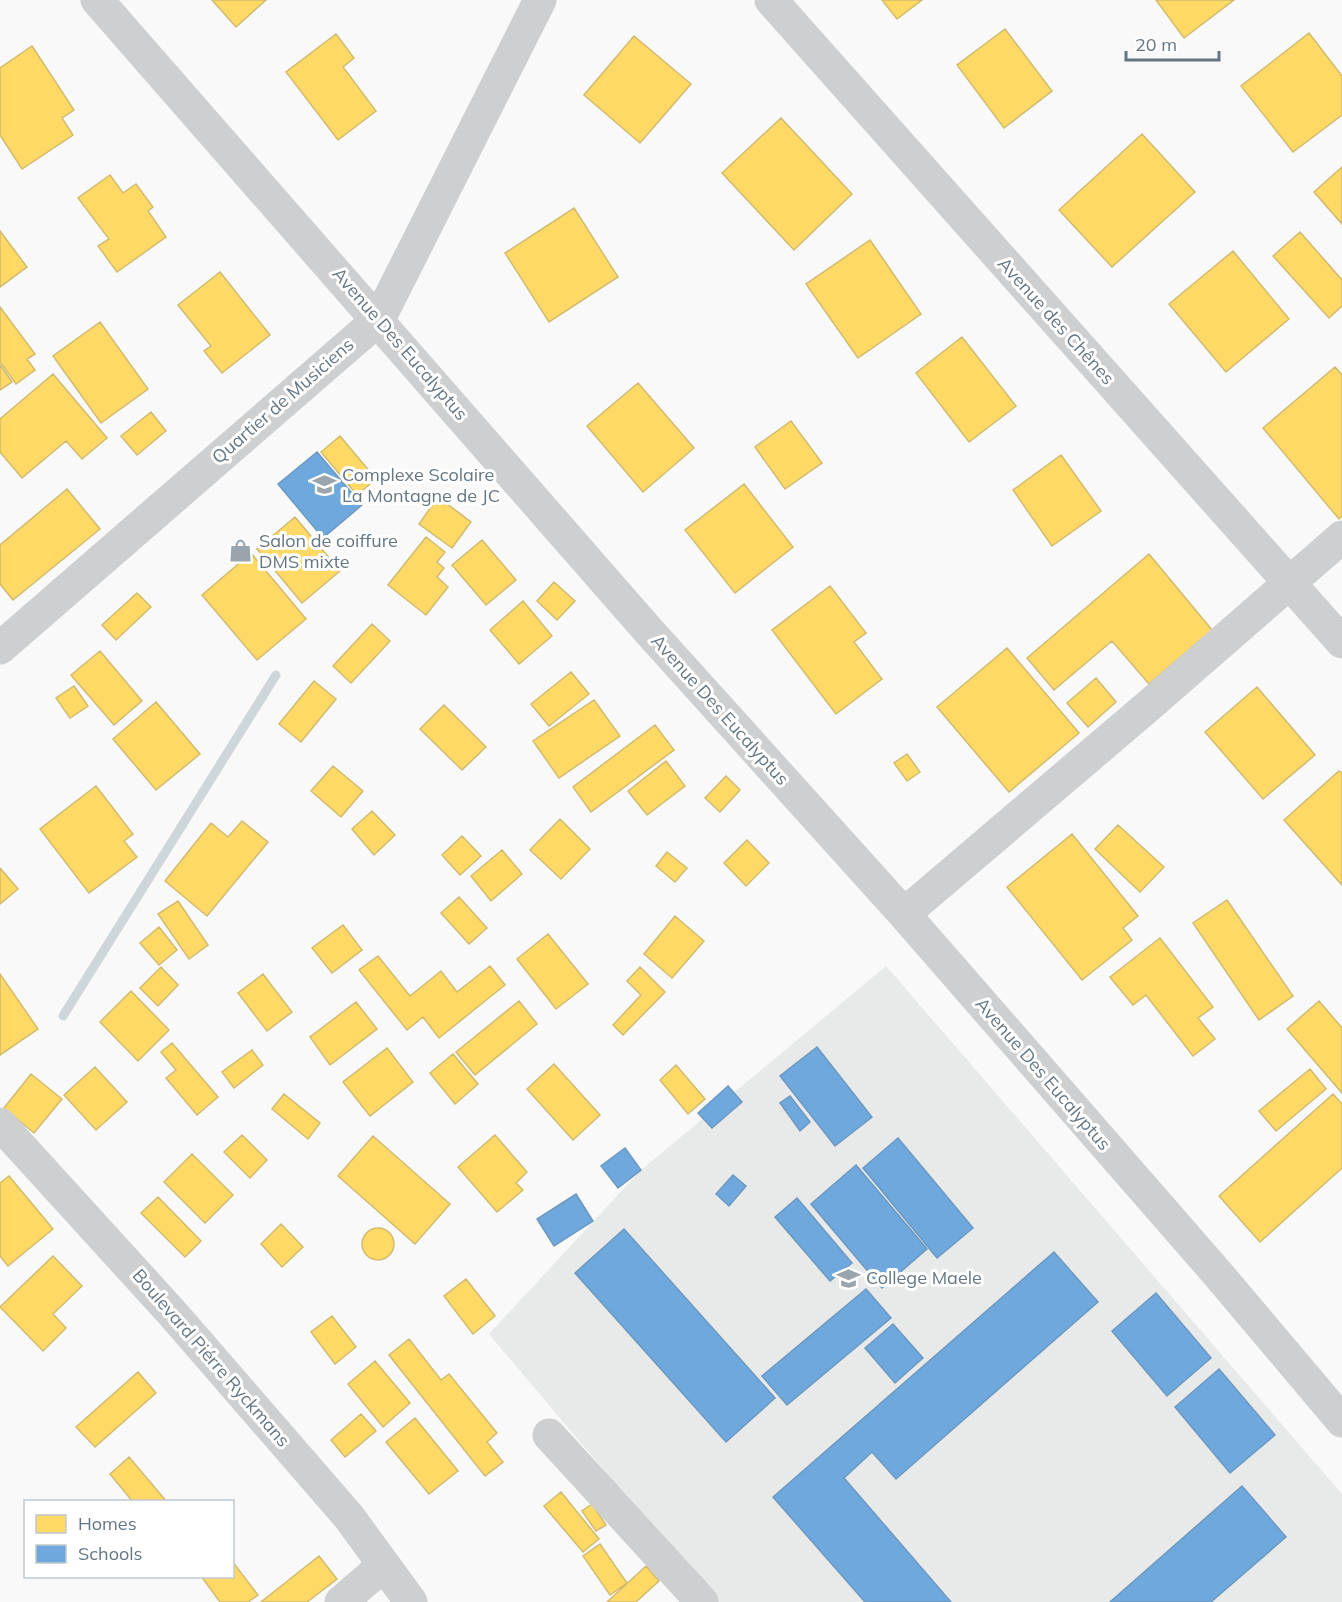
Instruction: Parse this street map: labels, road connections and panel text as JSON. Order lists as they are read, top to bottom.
{
  "streets": {
    "street": [
      "Avenue des Chênes",
      "Avenue Des Eucalyptus",
      "Quartier de Musiciens",
      "Boulevard Piérre Ryckmans"
    ]
  },
  "crossings": [
    ["Avenue Des Eucalyptus", "Quartier de Musiciens"]
  ],
  "places": {
    "school or university": ["Complexe Scolaire La Montagne de JC", "College Maele"],
    "shop": ["Salon de coiffure DMS mixte"]
  },
  "legend": ["Homes", "Schools"],
  "scale_bar": "20 m"
}
